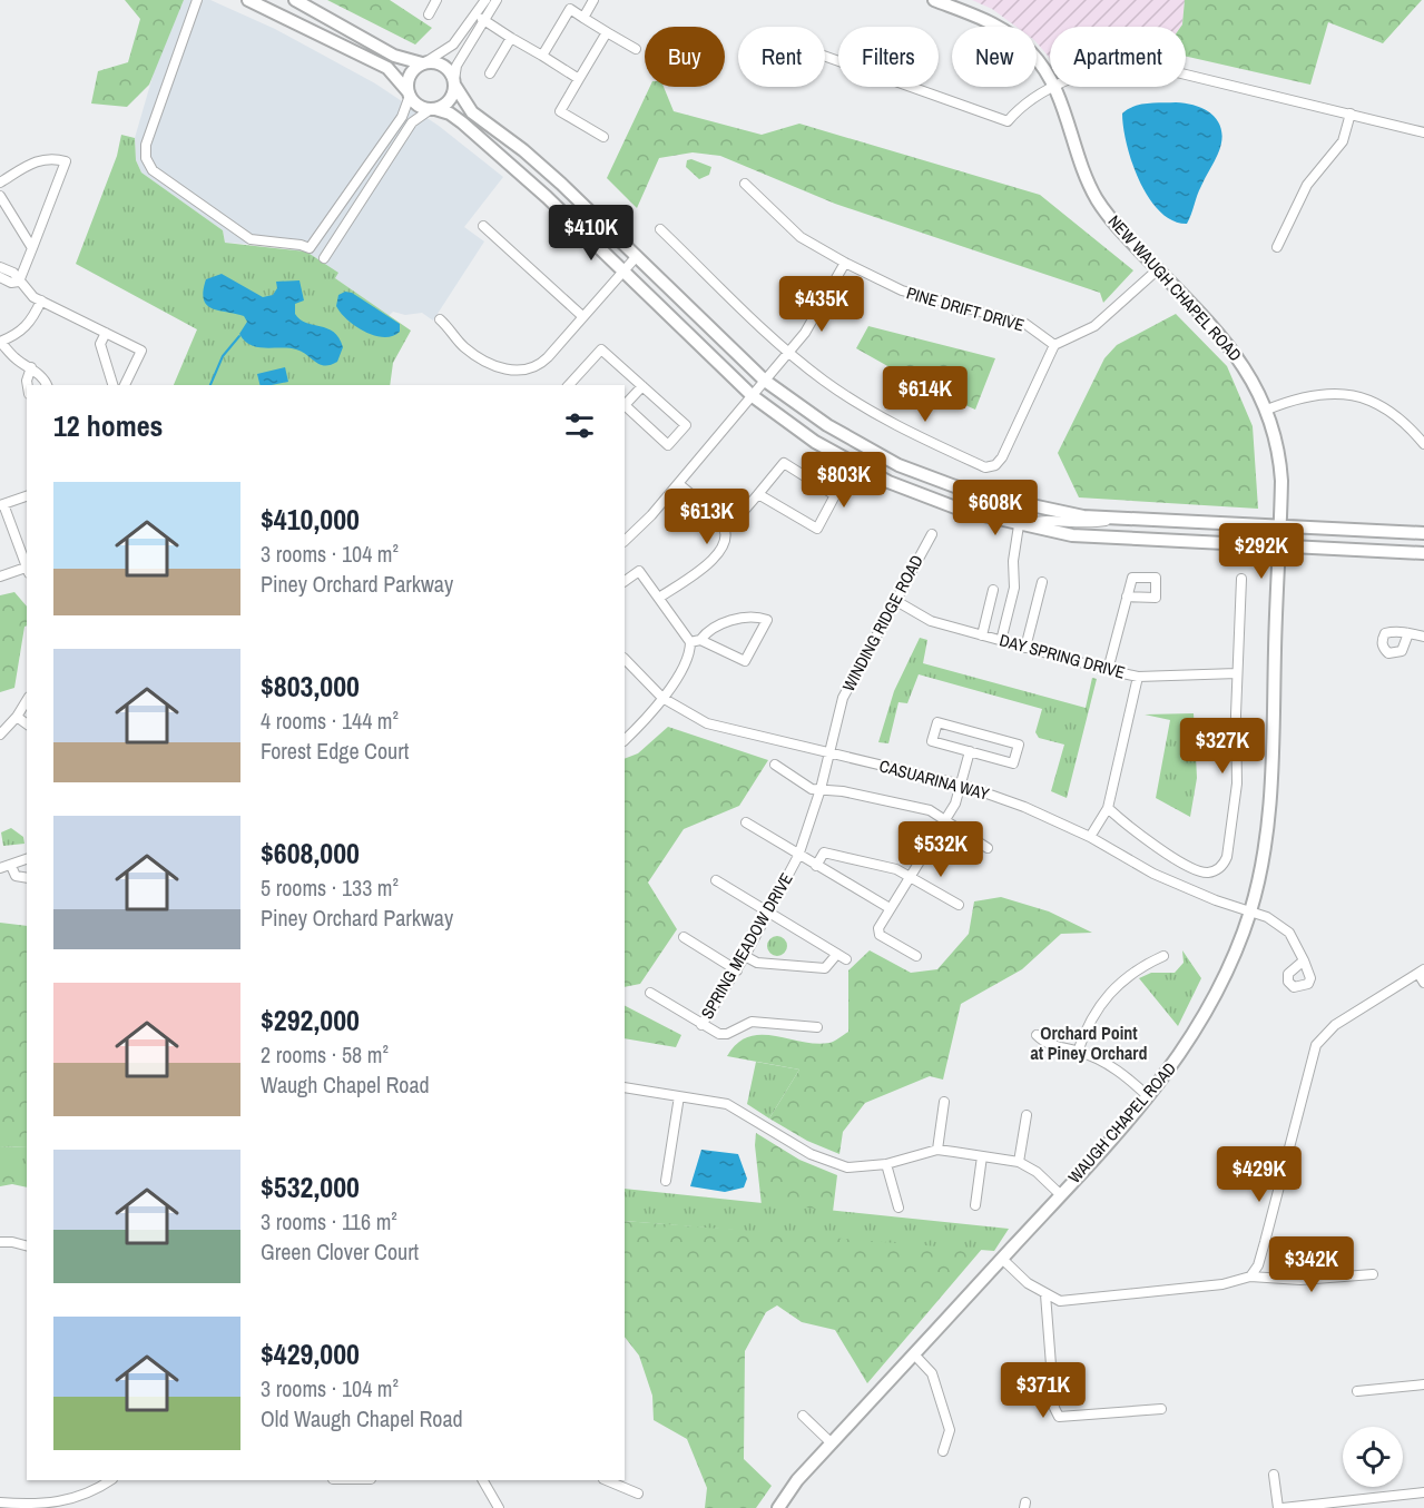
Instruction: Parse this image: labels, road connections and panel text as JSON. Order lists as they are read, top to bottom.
{
  "streets": {
    "street": [
      "NEW WAUGH CHAPEL ROAD",
      "PINE DRIFT DRIVE",
      "WINDING RIDGE ROAD",
      "DAY SPRING DRIVE",
      "CASUARINA WAY",
      "SPRING MEADOW DRIVE",
      "WAUGH CHAPEL ROAD"
    ]
  },
  "crossings": [
    ["NEW WAUGH CHAPEL ROAD", "WAUGH CHAPEL ROAD"],
    ["WINDING RIDGE ROAD", "DAY SPRING DRIVE"],
    ["WINDING RIDGE ROAD", "CASUARINA WAY"],
    ["WINDING RIDGE ROAD", "SPRING MEADOW DRIVE"],
    ["CASUARINA WAY", "SPRING MEADOW DRIVE"],
    ["CASUARINA WAY", "WAUGH CHAPEL ROAD"]
  ],
  "districts": ["Orchard Point at Piney Orchard"],
  "page": {
    "chip": [
      "Buy",
      "Rent",
      "Filters",
      "New",
      "Apartment"
    ],
    "price": [
      "$410K",
      "$435K",
      "$614K",
      "$803K",
      "$608K",
      "$613K",
      "$292K",
      "$327K",
      "$532K",
      "$429K",
      "$342K",
      "$371K"
    ],
    "heading": "12 homes",
    "list": [
      {
        "name": "$410,000",
        "note": "3 rooms · 104 m² · Piney Orchard Parkway"
      },
      {
        "name": "$803,000",
        "note": "4 rooms · 144 m² · Forest Edge Court"
      },
      {
        "name": "$608,000",
        "note": "5 rooms · 133 m² · Piney Orchard Parkway"
      },
      {
        "name": "$292,000",
        "note": "2 rooms · 58 m² · Waugh Chapel Road"
      },
      {
        "name": "$532,000",
        "note": "3 rooms · 116 m² · Green Clover Court"
      },
      {
        "name": "$429,000",
        "note": "3 rooms · 104 m² · Old Waugh Chapel Road"
      }
    ]
  }
}
